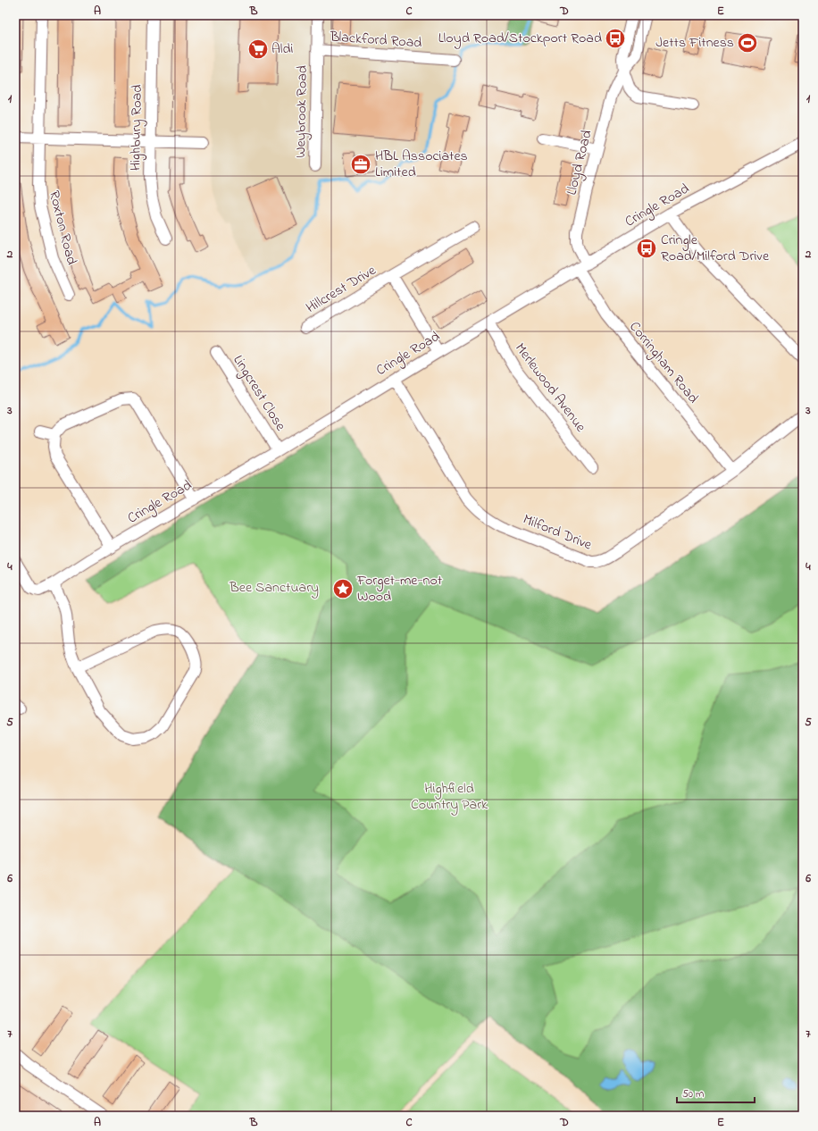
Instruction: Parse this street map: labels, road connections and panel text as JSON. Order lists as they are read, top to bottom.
{
  "streets": {
    "street": [
      "Blackford Road",
      "Weybrook Road",
      "Highbury Road",
      "Lloyd Road",
      "Cringle Road",
      "Roxton Road",
      "Hillcrest Drive",
      "Corringham Road",
      "Merlewood Avenue",
      "Lingcrest Close",
      "Milford Drive"
    ]
  },
  "crossings": [
    ["Blackford Road", "Weybrook Road"],
    ["Lloyd Road", "Cringle Road"],
    ["Lloyd Road", "Corringham Road"],
    ["Cringle Road", "Hillcrest Drive"],
    ["Cringle Road", "Corringham Road"],
    ["Cringle Road", "Merlewood Avenue"],
    ["Cringle Road", "Lingcrest Close"],
    ["Cringle Road", "Milford Drive"],
    ["Corringham Road", "Milford Drive"]
  ],
  "parks": ["Bee Sanctuary", "Highfield Country Park"],
  "places": {
    "bus stop": ["Lloyd Road/Stockport Road", "Cringle Road/Milford Drive"],
    "sports": ["Jetts Fitness"],
    "supermarket": ["Aldi"],
    "office": ["HBL Associates Limited"],
    "place": ["Forget-me-not Wood"]
  },
  "scale_bar": "50 m",
  "grid": {
    "columns": [
      "A",
      "B",
      "C",
      "D",
      "E"
    ],
    "rows": [
      "1",
      "2",
      "3",
      "4",
      "5",
      "6",
      "7"
    ]
  }
}
